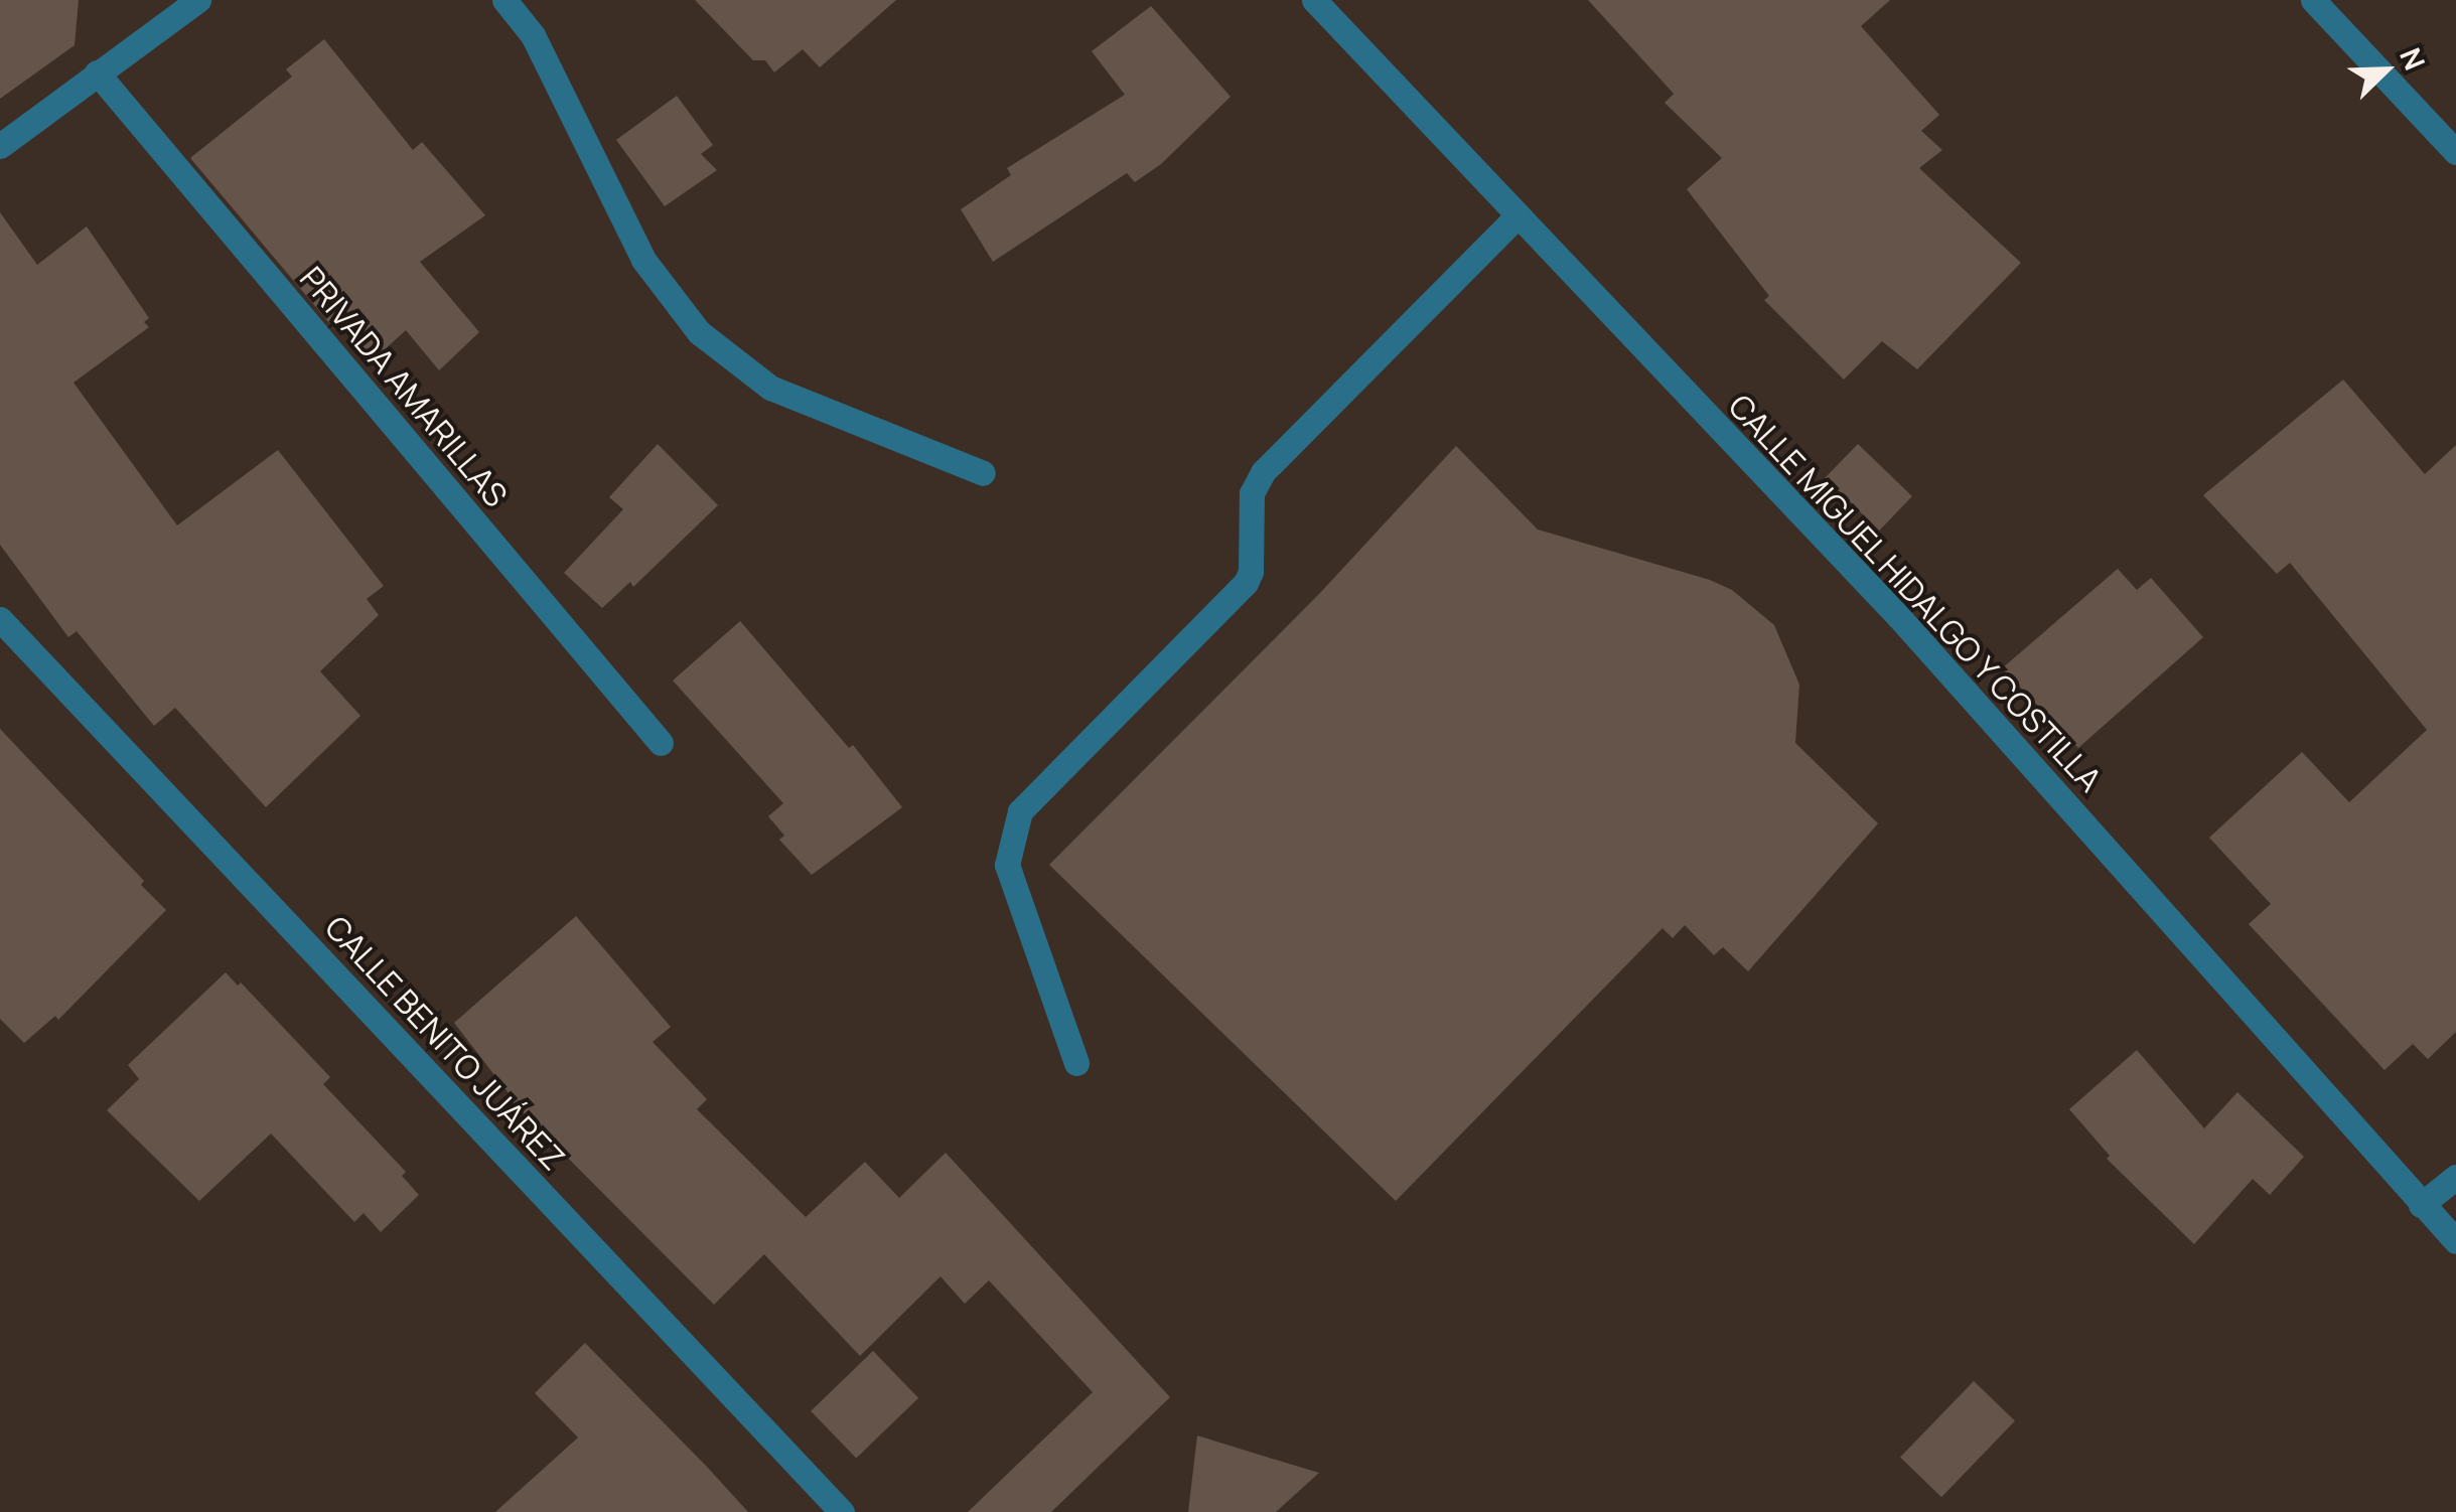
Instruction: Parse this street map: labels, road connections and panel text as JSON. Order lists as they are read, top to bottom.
{
  "streets": {
    "street": ["PRIVADA AMARILLAS", "CALLE MIGUEL HIDALGO Y COSTILLA", "CALLE BENITO JUÁREZ"]
  },
  "north": "top right"
}
